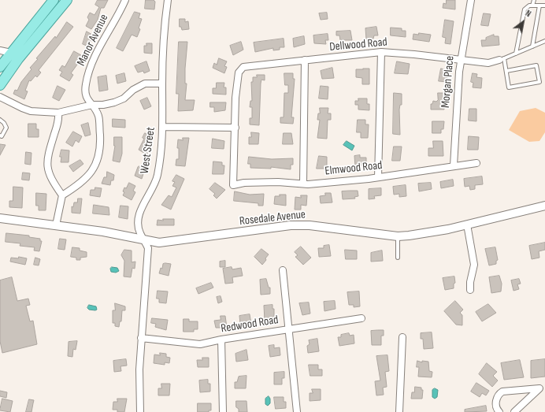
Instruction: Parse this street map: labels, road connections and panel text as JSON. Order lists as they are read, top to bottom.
{
  "streets": {
    "street": [
      "Manor Avenue",
      "Dellwood Road",
      "Morgan Place",
      "West Street",
      "Elmwood Road",
      "Rosedale Avenue",
      "Redwood Road"
    ]
  },
  "crossings": [
    ["Dellwood Road", "Morgan Place"],
    ["Dellwood Road", "Elmwood Road"],
    ["Morgan Place", "Elmwood Road"],
    ["West Street", "Rosedale Avenue"],
    ["West Street", "Redwood Road"]
  ],
  "north": "top right"
}
